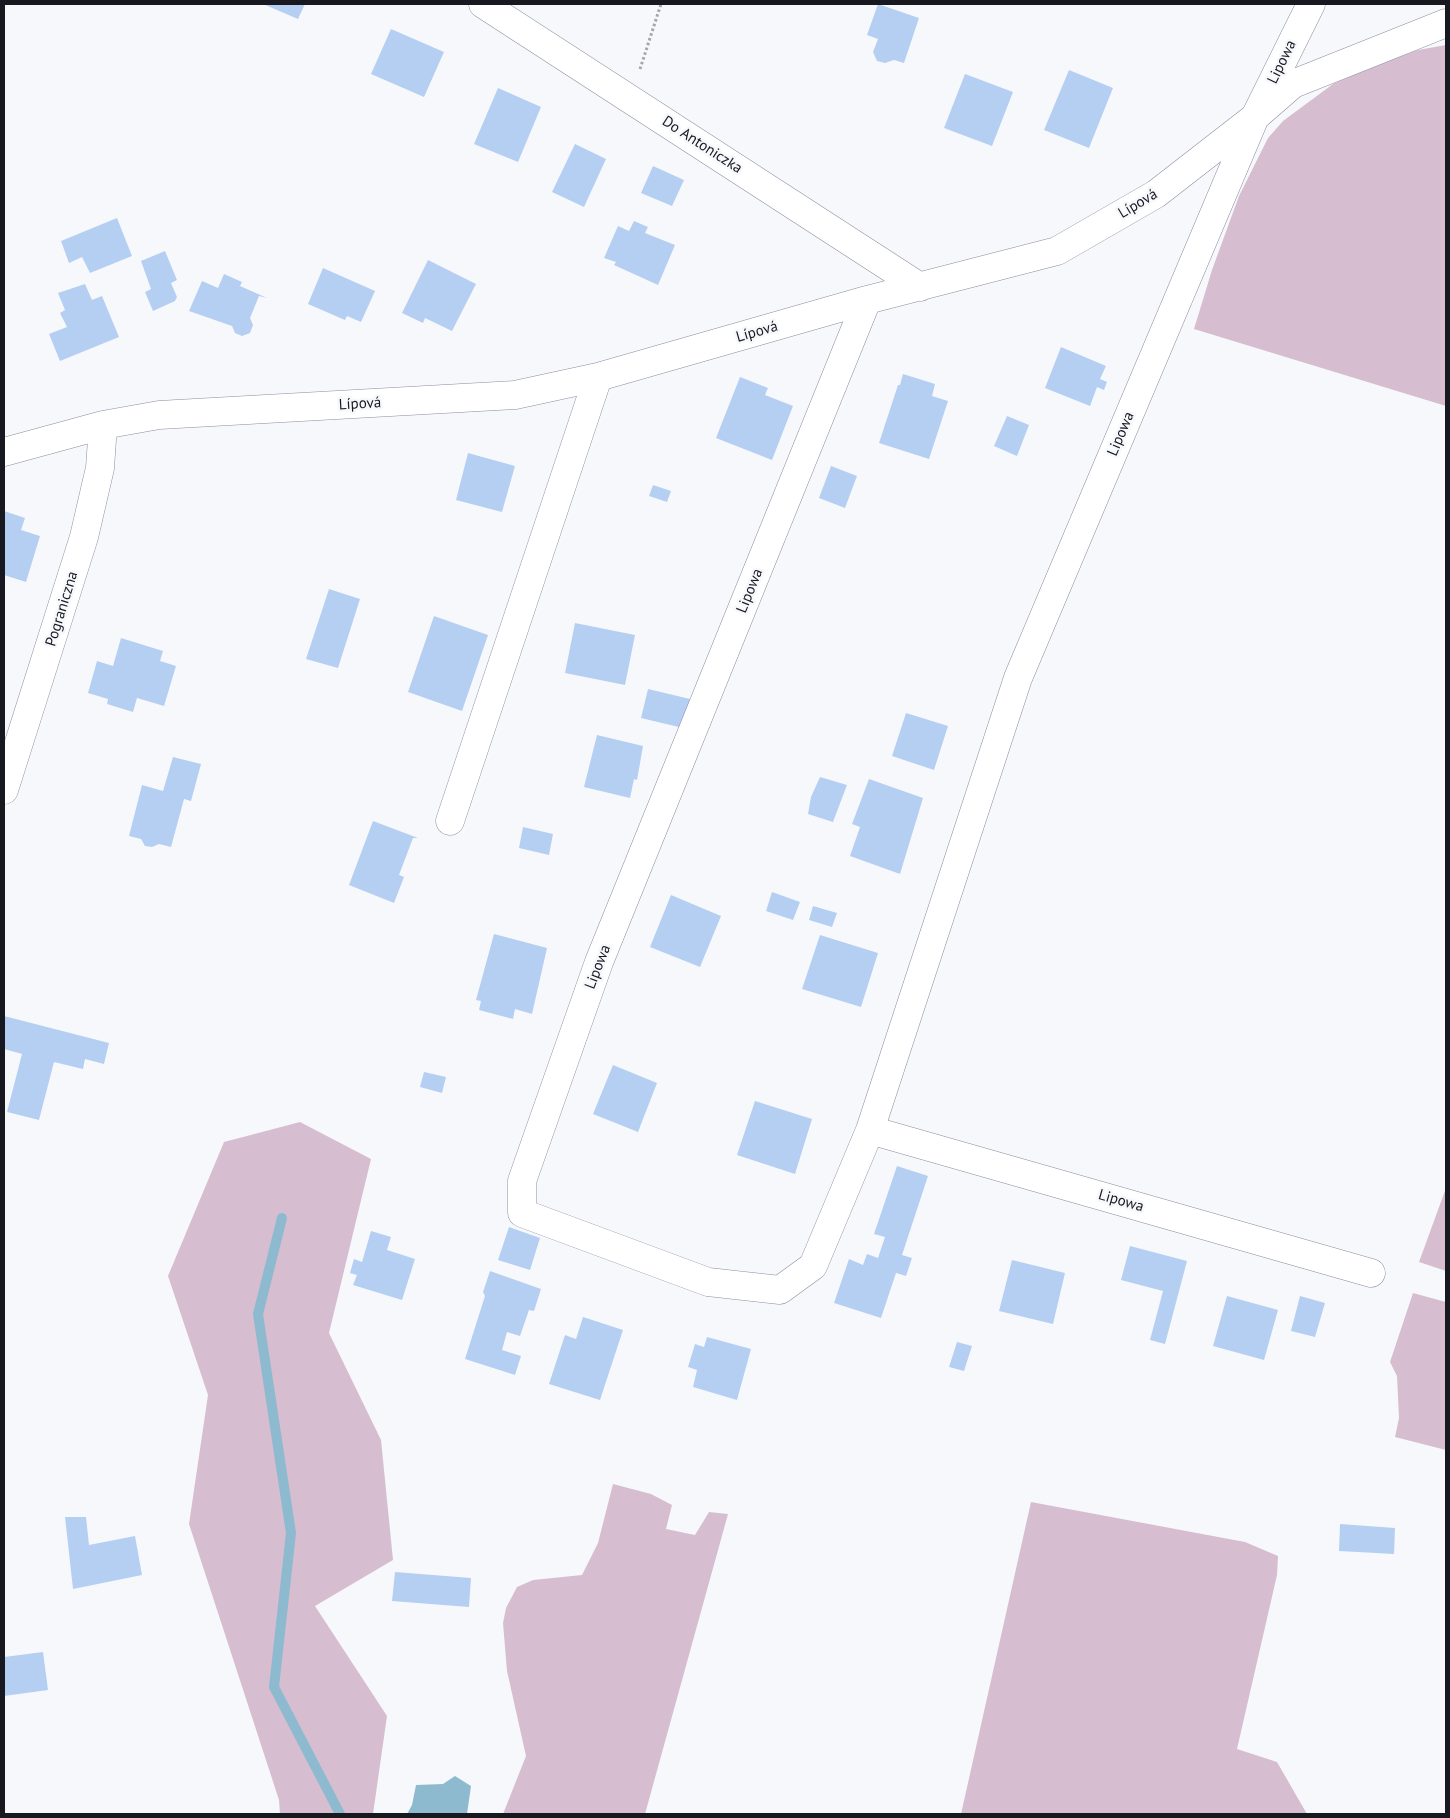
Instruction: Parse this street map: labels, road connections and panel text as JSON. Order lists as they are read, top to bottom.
{
  "streets": {
    "street": [
      "Lipowa",
      "Do Antoniczka",
      "Lípová",
      "Pograniczna"
    ]
  },
  "crossings": [
    ["Lipowa", "Lípová"],
    ["Do Antoniczka", "Lípová"],
    ["Lípová", "Pograniczna"]
  ]
}
